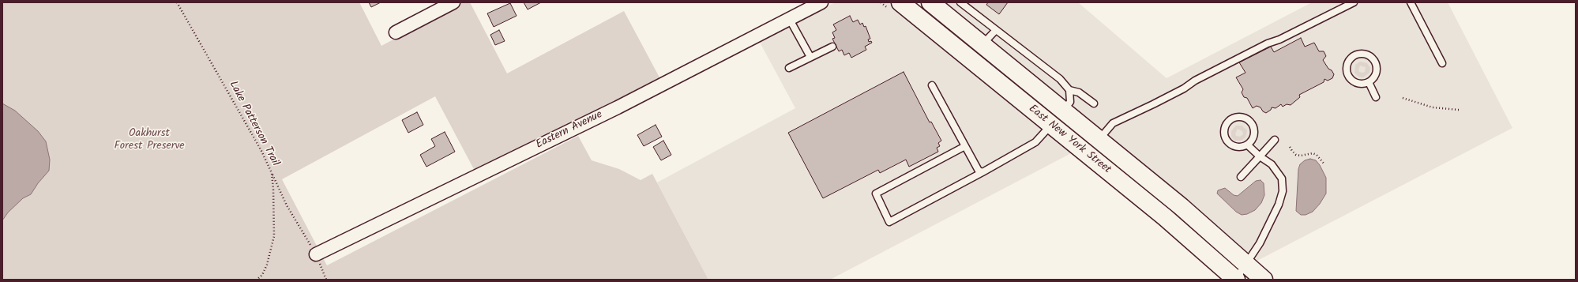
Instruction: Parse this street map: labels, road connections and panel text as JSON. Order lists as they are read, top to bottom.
{
  "streets": {
    "main road": ["East New York Street"],
    "street": ["Eastern Avenue"],
    "path": ["Lake Patterson Trail"]
  },
  "parks": ["Oakhurst Forest Preserve"]
}
